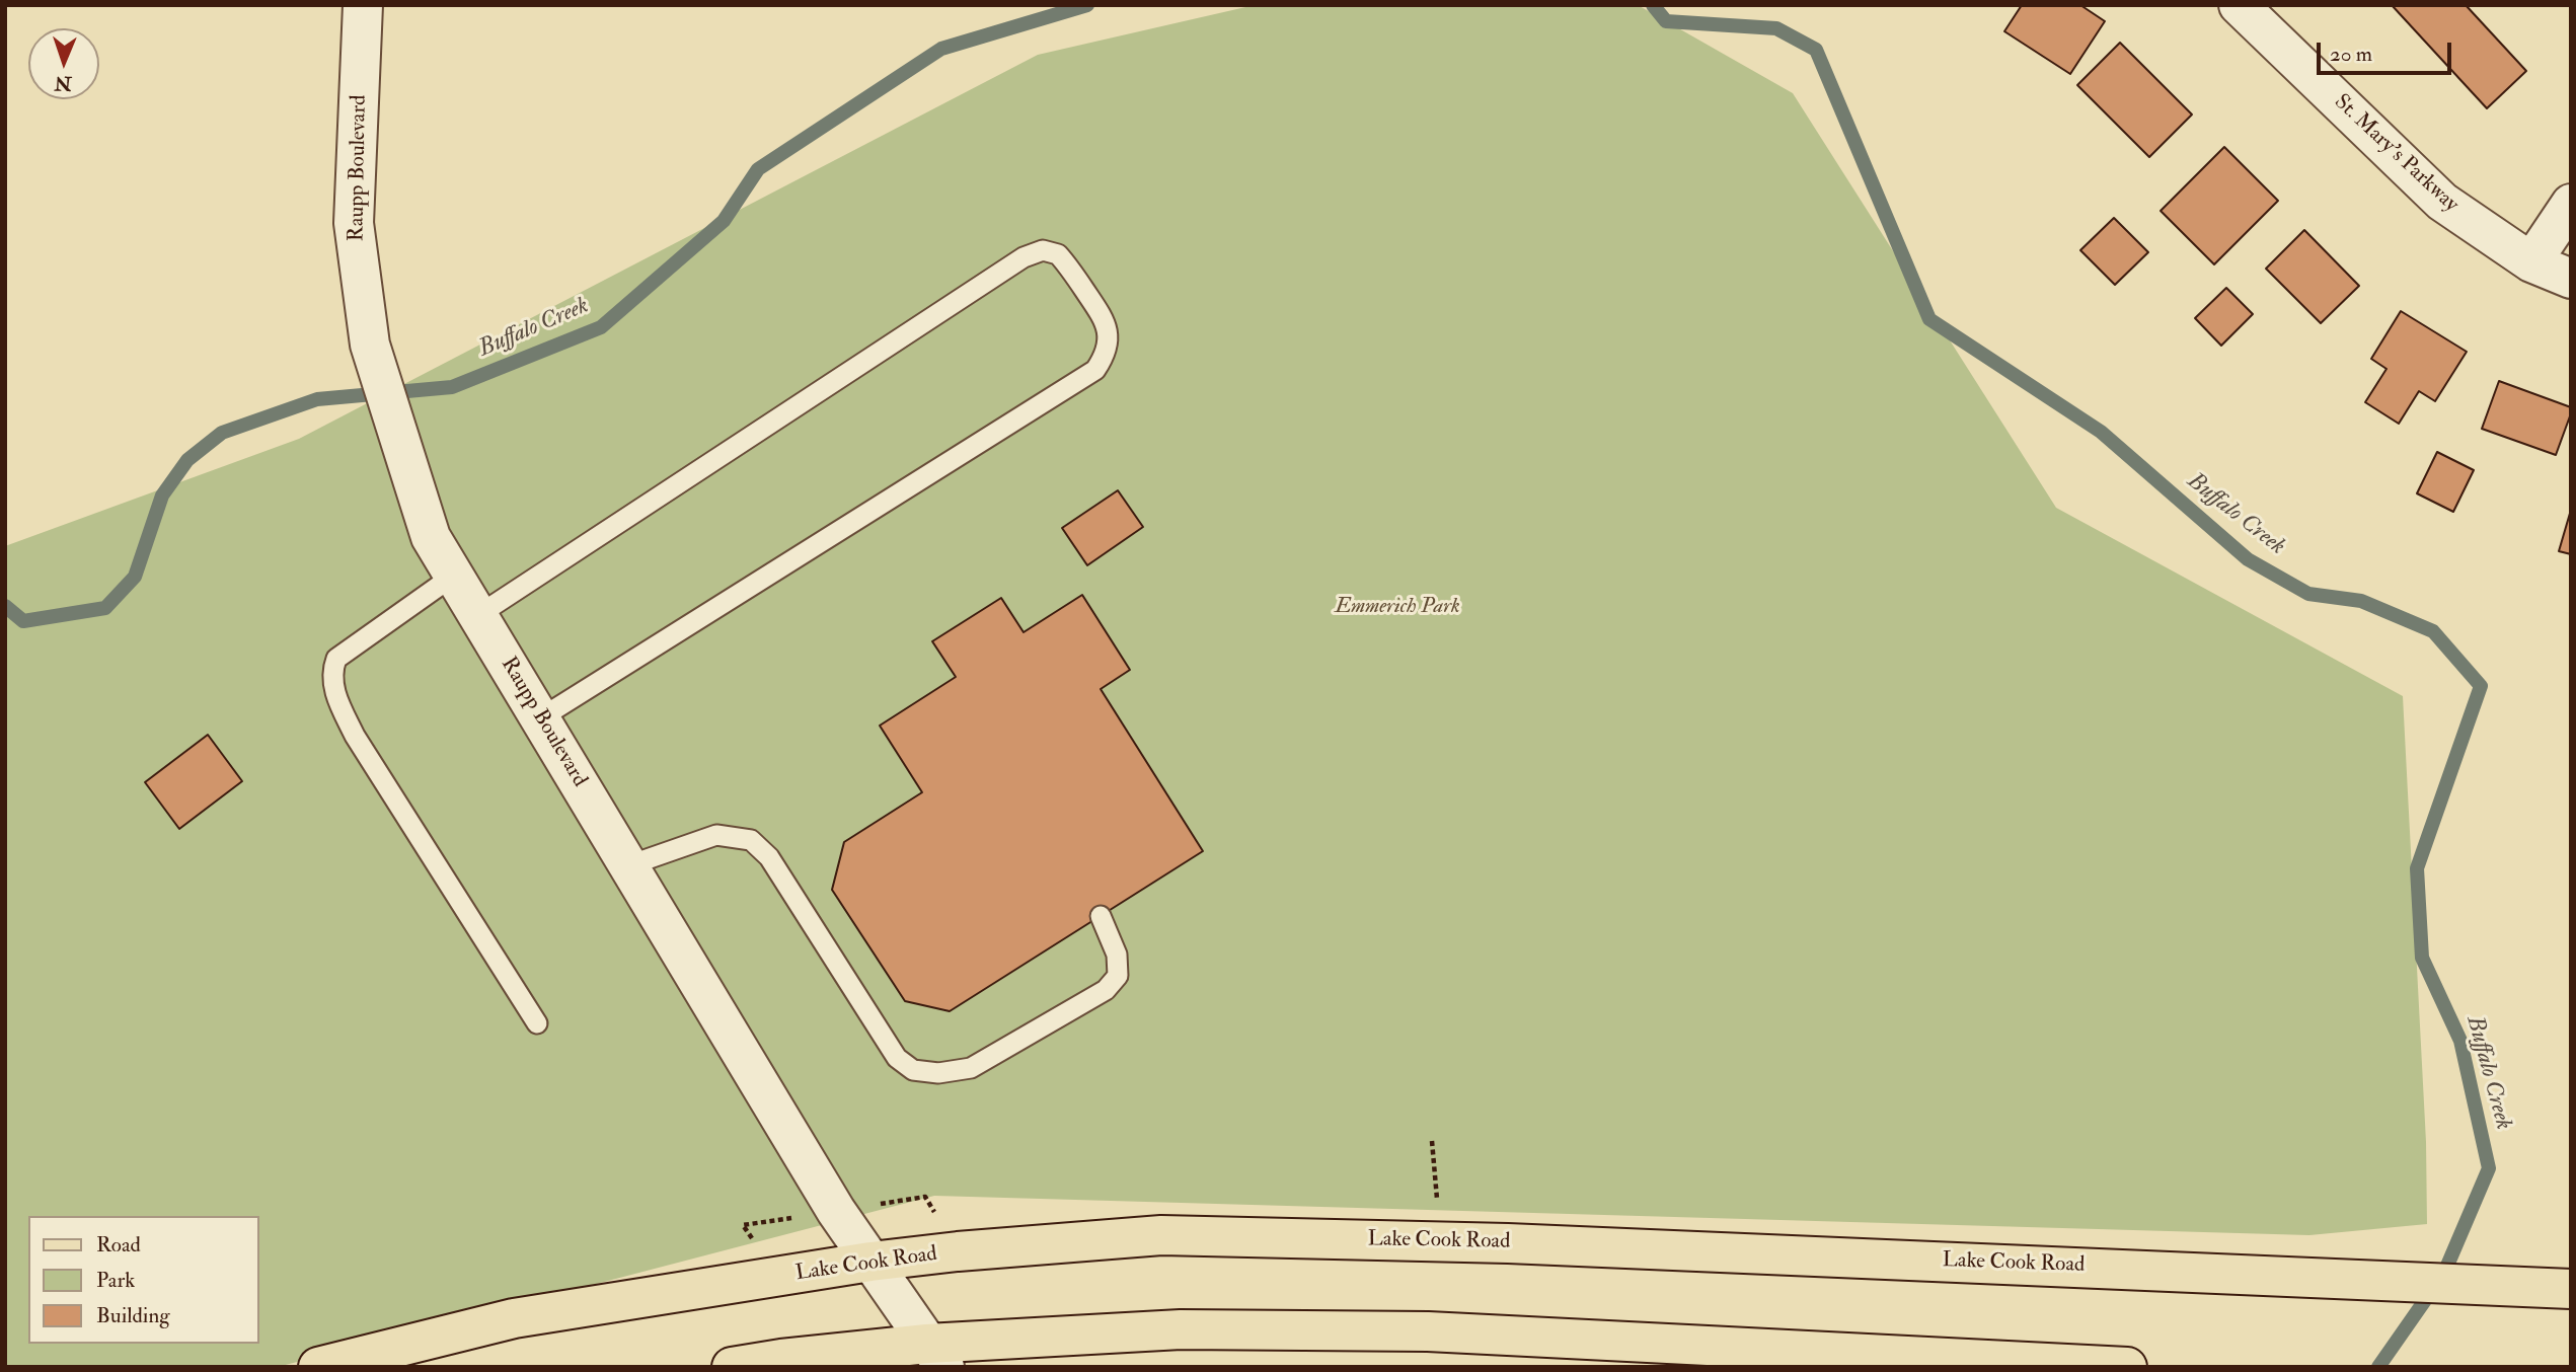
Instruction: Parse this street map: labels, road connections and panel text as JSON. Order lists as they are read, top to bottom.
{
  "streets": {
    "main road": ["Lake Cook Road"],
    "street": ["St. Mary's Parkway", "Raupp Boulevard"]
  },
  "crossings": [
    ["Raupp Boulevard", "Lake Cook Road"]
  ],
  "water": ["Buffalo Creek"],
  "parks": ["Emmerich Park"],
  "legend": ["Road", "Park", "Building"],
  "scale_bar": "20 m",
  "north": "bottom"
}
